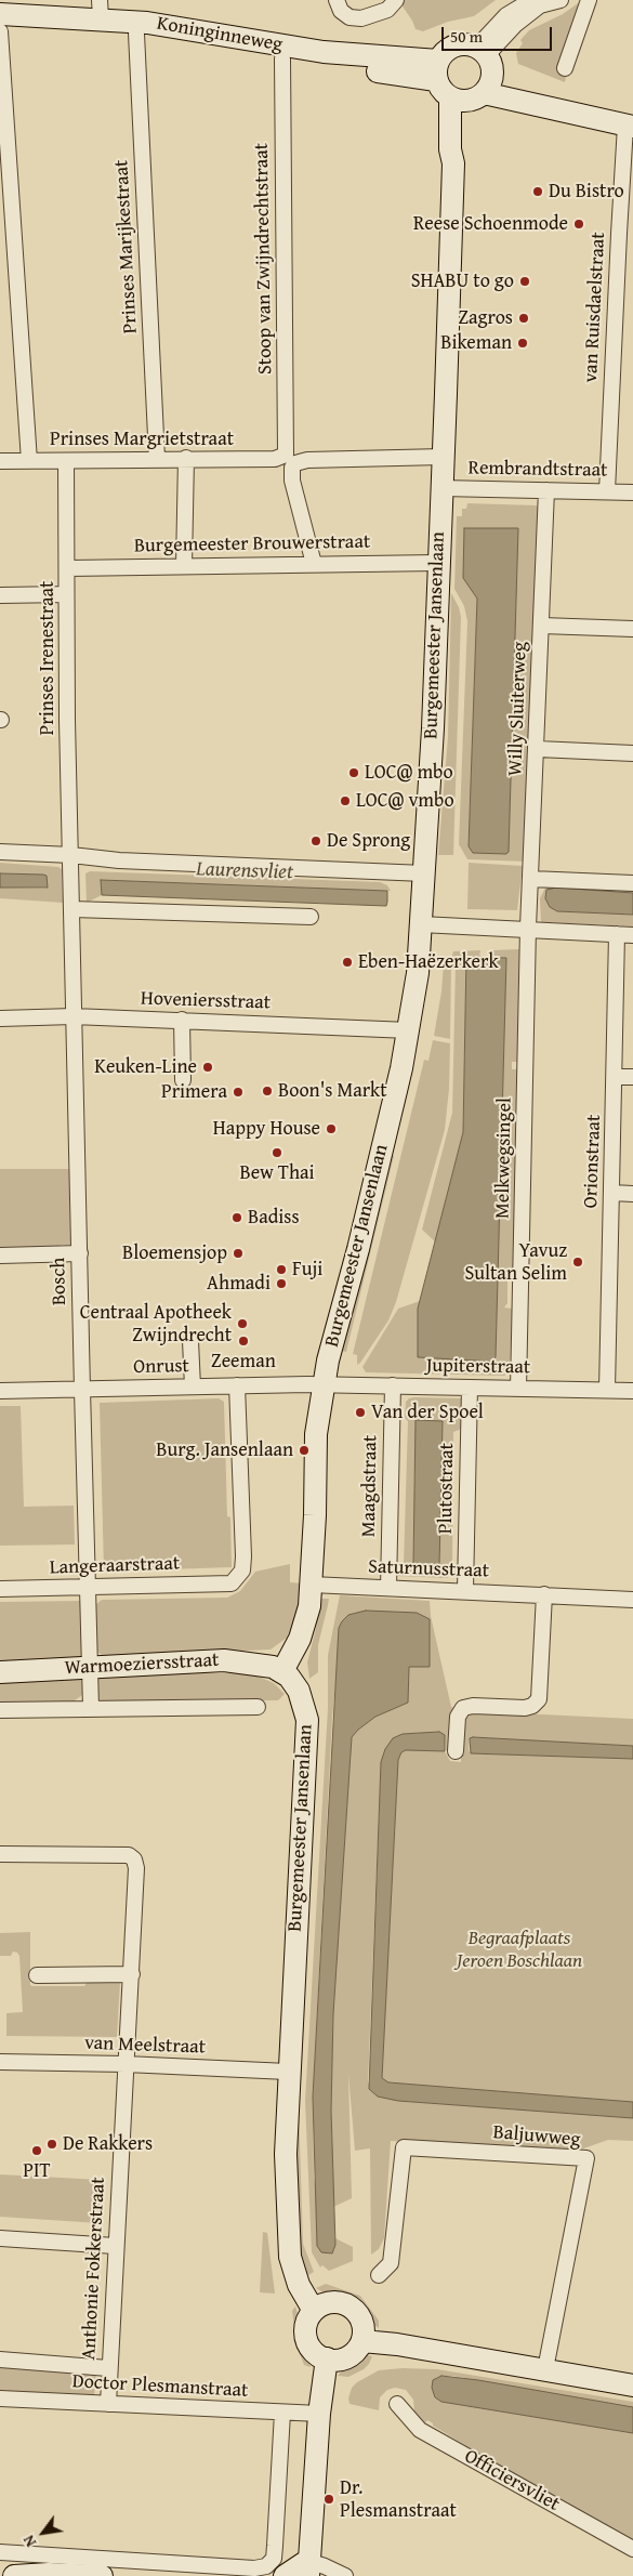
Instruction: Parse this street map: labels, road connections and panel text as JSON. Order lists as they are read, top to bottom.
{
  "streets": {
    "street": [
      "Koninginneweg",
      "Prinses Marijkestraat",
      "Stoop van Zwijndrechtstraat",
      "van Ruisdaelstraat",
      "Prinses Margrietstraat",
      "Rembrandtstraat",
      "Burgemeester Brouwerstraat",
      "Burgemeester Jansenlaan",
      "Prinses Irenestraat",
      "Willy Sluiterweg",
      "Hoveniersstraat",
      "Melkwegsingel",
      "Orionstraat",
      "Bosch",
      "Onrust",
      "Jupiterstraat",
      "Maagdstraat",
      "Plutostraat",
      "Langeraarstraat",
      "Saturnusstraat",
      "Warmoeziersstraat",
      "van Meelstraat",
      "Baljuwweg",
      "Anthonie Fokkerstraat",
      "Doctor Plesmanstraat",
      "Officiersvliet"
    ]
  },
  "crossings": [
    ["Koninginneweg", "Prinses Marijkestraat"],
    ["Koninginneweg", "Stoop van Zwijndrechtstraat"],
    ["Koninginneweg", "Burgemeester Jansenlaan"],
    ["Prinses Marijkestraat", "Prinses Margrietstraat"],
    ["Stoop van Zwijndrechtstraat", "Prinses Margrietstraat"],
    ["Stoop van Zwijndrechtstraat", "Burgemeester Brouwerstraat"],
    ["van Ruisdaelstraat", "Rembrandtstraat"],
    ["Prinses Margrietstraat", "Burgemeester Jansenlaan"],
    ["Prinses Margrietstraat", "Prinses Irenestraat"],
    ["Rembrandtstraat", "Burgemeester Jansenlaan"],
    ["Rembrandtstraat", "Willy Sluiterweg"],
    ["Burgemeester Brouwerstraat", "Burgemeester Jansenlaan"],
    ["Burgemeester Brouwerstraat", "Prinses Irenestraat"],
    ["Burgemeester Jansenlaan", "Hoveniersstraat"],
    ["Burgemeester Jansenlaan", "Onrust"],
    ["Burgemeester Jansenlaan", "Jupiterstraat"],
    ["Burgemeester Jansenlaan", "Saturnusstraat"],
    ["Burgemeester Jansenlaan", "Warmoeziersstraat"],
    ["Burgemeester Jansenlaan", "van Meelstraat"],
    ["Prinses Irenestraat", "Bosch"],
    ["Willy Sluiterweg", "Melkwegsingel"],
    ["Hoveniersstraat", "Bosch"],
    ["Melkwegsingel", "Jupiterstraat"],
    ["Orionstraat", "Jupiterstraat"],
    ["Bosch", "Onrust"],
    ["Bosch", "Langeraarstraat"],
    ["Bosch", "Warmoeziersstraat"],
    ["Onrust", "Jupiterstraat"],
    ["Onrust", "Langeraarstraat"],
    ["Jupiterstraat", "Maagdstraat"],
    ["Jupiterstraat", "Plutostraat"],
    ["Maagdstraat", "Saturnusstraat"],
    ["Plutostraat", "Saturnusstraat"],
    ["van Meelstraat", "Anthonie Fokkerstraat"],
    ["Anthonie Fokkerstraat", "Doctor Plesmanstraat"]
  ],
  "water": ["Laurensvliet"],
  "parks": ["Begraafplaats Jeroen Boschlaan"],
  "places": [
    "Du Bistro",
    "Reese Schoenmode",
    "SHABU to go",
    "Zagros",
    "Bikeman",
    "LOC@ mbo",
    "LOC@ vmbo",
    "De Sprong",
    "Eben-Haëzerkerk",
    "Keuken-Line",
    "Boon's Markt",
    "Primera",
    "Happy House",
    "Bew Thai",
    "Badiss",
    "Bloemensjop",
    "Yavuz Sultan Selim",
    "Fuji",
    "Ahmadi",
    "Centraal Apotheek Zwijndrecht",
    "Zeeman",
    "Van der Spoel",
    "Burg. Jansenlaan",
    "De Rakkers",
    "PIT",
    "Dr. Plesmanstraat"
  ],
  "scale_bar": "50 m",
  "north": "bottom left"
}
